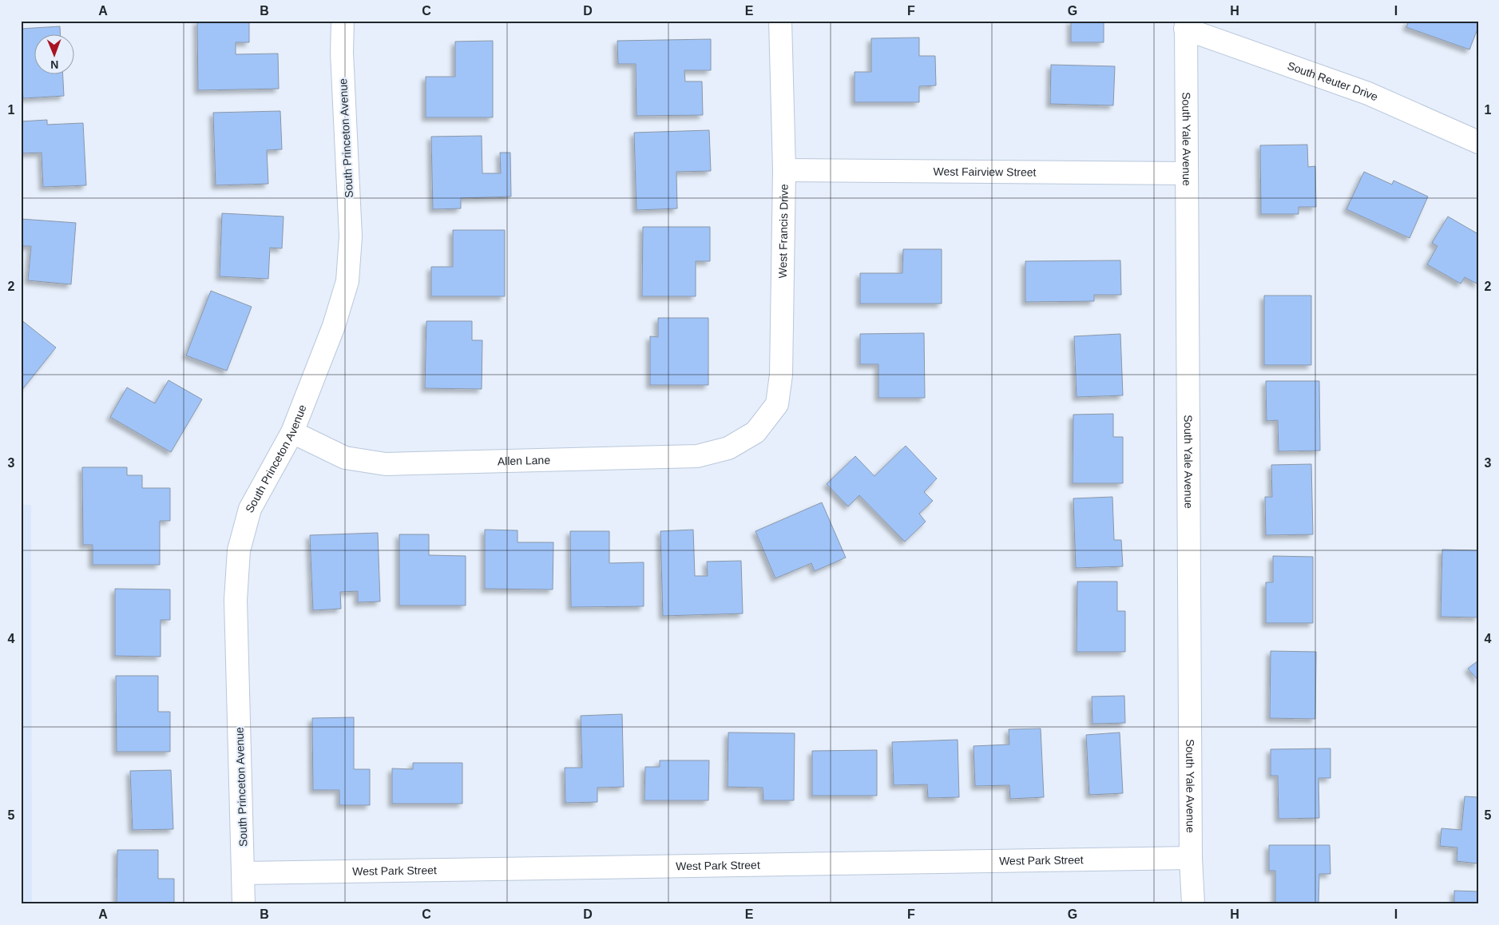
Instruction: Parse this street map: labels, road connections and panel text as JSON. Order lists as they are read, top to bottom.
{
  "streets": {
    "street": [
      "South Reuter Drive",
      "South Princeton Avenue",
      "South Yale Avenue",
      "West Fairview Street",
      "West Francis Drive",
      "Allen Lane",
      "West Park Street"
    ]
  },
  "crossings": [
    ["South Reuter Drive", "South Yale Avenue"],
    ["South Princeton Avenue", "Allen Lane"],
    ["South Princeton Avenue", "West Park Street"],
    ["South Yale Avenue", "West Fairview Street"],
    ["South Yale Avenue", "West Park Street"],
    ["West Fairview Street", "West Francis Drive"],
    ["West Francis Drive", "Allen Lane"]
  ],
  "north": "bottom",
  "grid": {
    "columns": [
      "A",
      "B",
      "C",
      "D",
      "E",
      "F",
      "G",
      "H",
      "I"
    ],
    "rows": [
      "1",
      "2",
      "3",
      "4",
      "5"
    ]
  }
}
